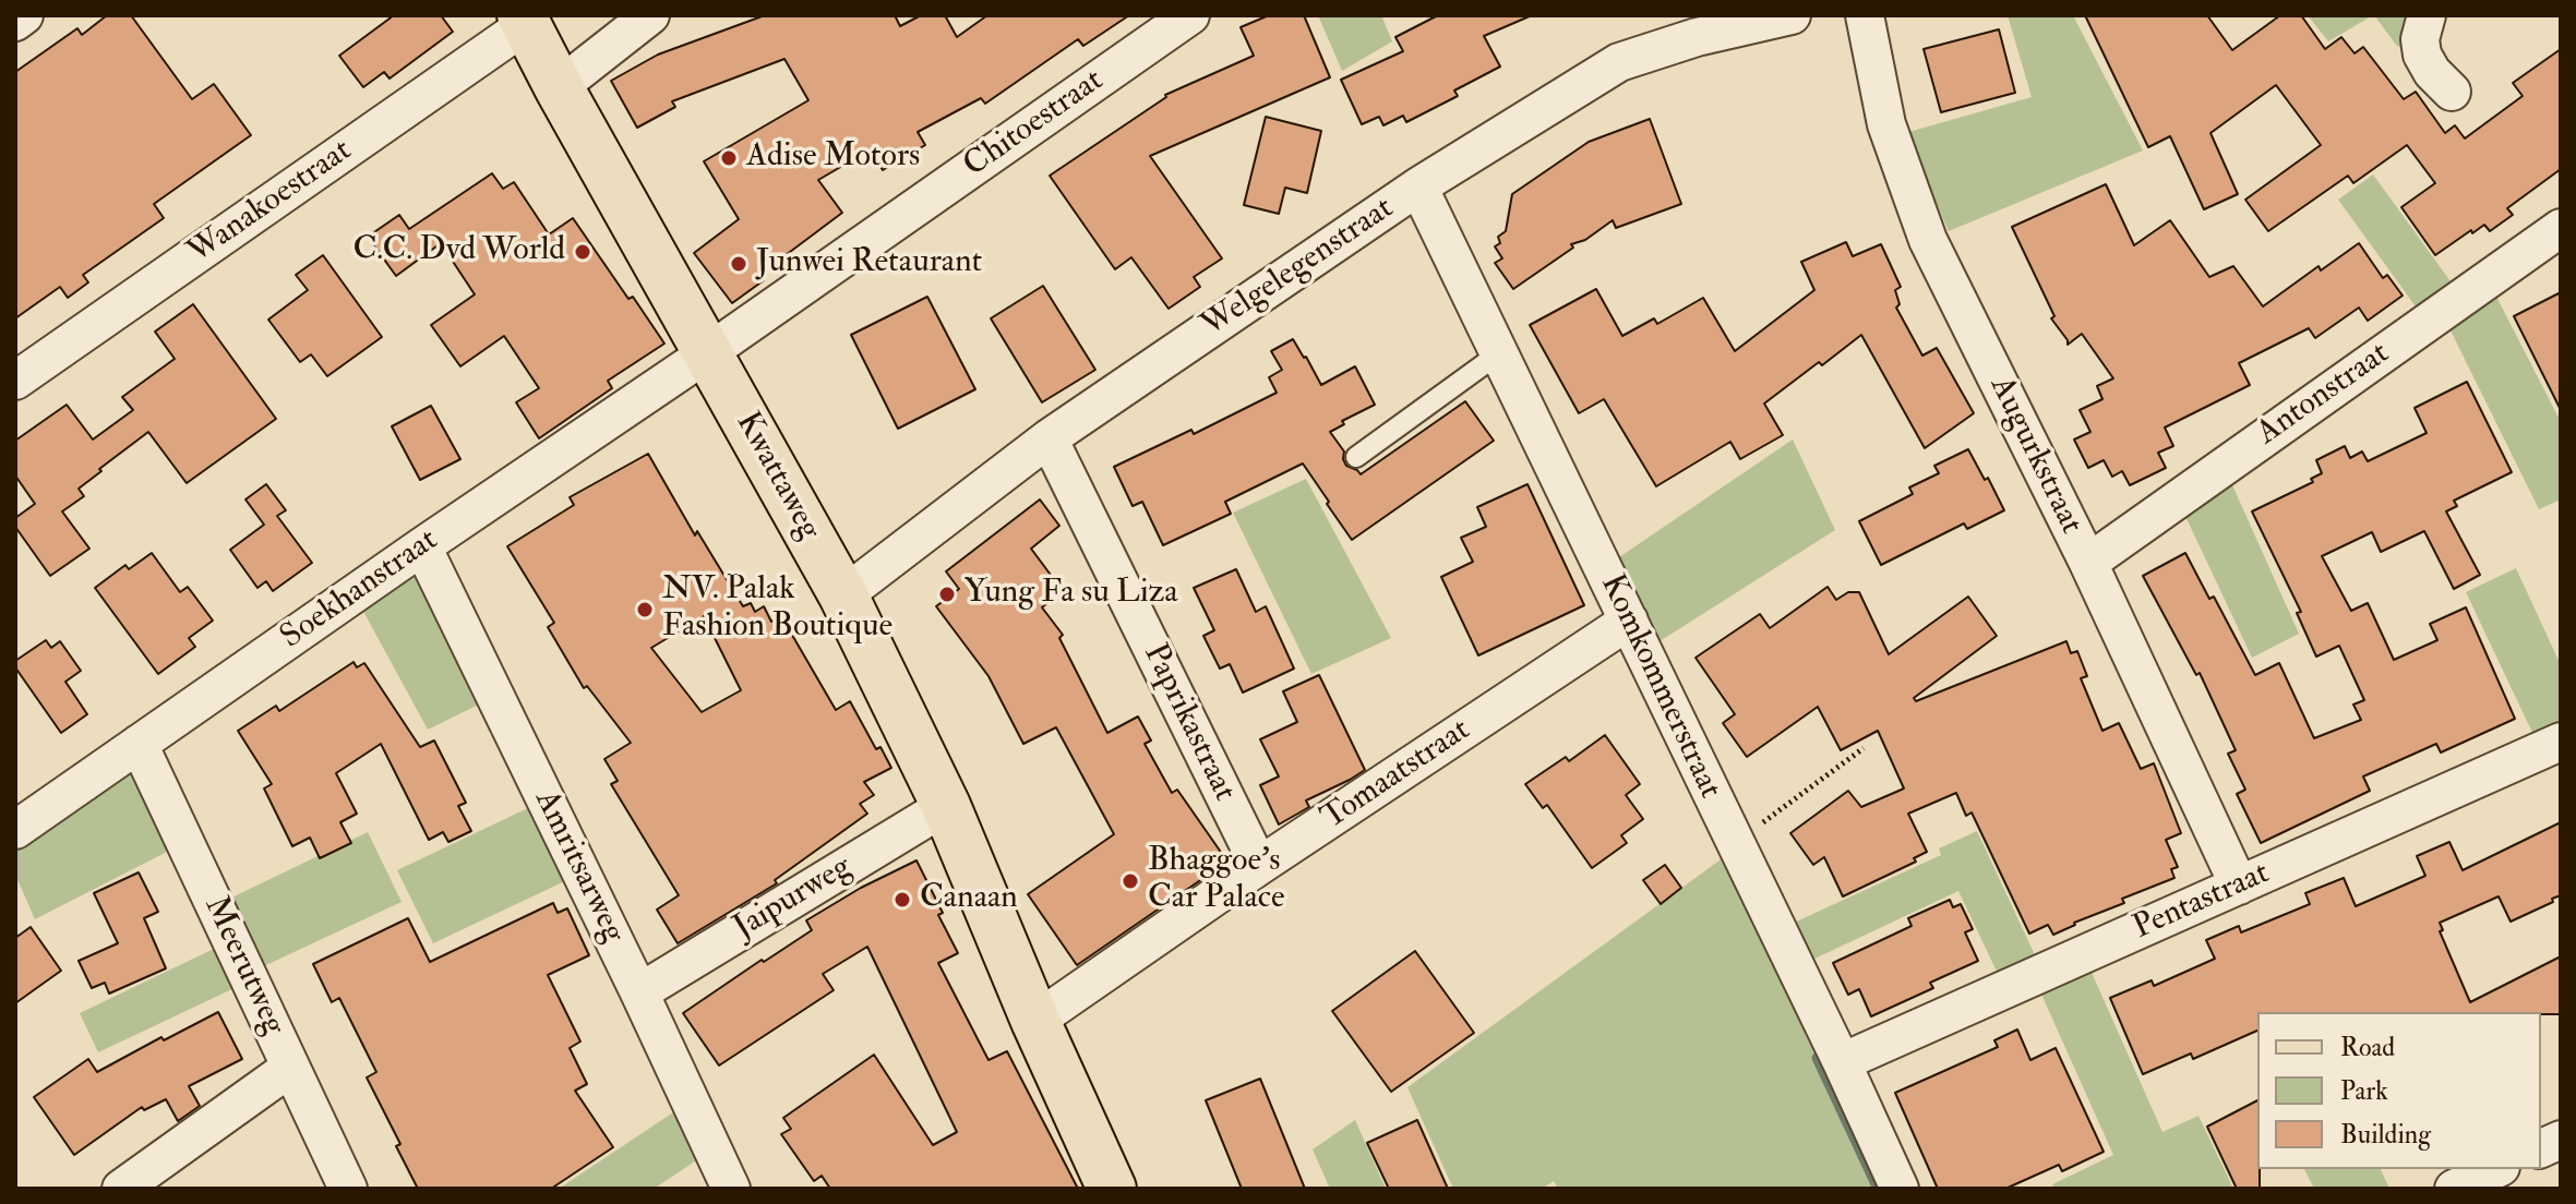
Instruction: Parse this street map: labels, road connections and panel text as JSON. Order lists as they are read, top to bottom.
{
  "streets": {
    "main road": ["Kwattaweg"],
    "street": [
      "Chitoestraat",
      "Wanakoestraat",
      "Welgelegenstraat",
      "Antonstraat",
      "Augurkstraat",
      "Soekhanstraat",
      "Komkommerstraat",
      "Paprikastraat",
      "Tomaatstraat",
      "Amritsarweg",
      "Jaipurweg",
      "Pentastraat",
      "Meerutweg"
    ]
  },
  "crossings": [
    ["Chitoestraat", "Kwattaweg"],
    ["Chitoestraat", "Soekhanstraat"],
    ["Wanakoestraat", "Kwattaweg"],
    ["Welgelegenstraat", "Kwattaweg"],
    ["Welgelegenstraat", "Komkommerstraat"],
    ["Welgelegenstraat", "Paprikastraat"],
    ["Antonstraat", "Augurkstraat"],
    ["Augurkstraat", "Pentastraat"],
    ["Kwattaweg", "Soekhanstraat"],
    ["Kwattaweg", "Tomaatstraat"],
    ["Kwattaweg", "Jaipurweg"],
    ["Soekhanstraat", "Amritsarweg"],
    ["Soekhanstraat", "Meerutweg"],
    ["Komkommerstraat", "Tomaatstraat"],
    ["Komkommerstraat", "Pentastraat"],
    ["Paprikastraat", "Tomaatstraat"],
    ["Amritsarweg", "Jaipurweg"]
  ],
  "places": [
    "Adise Motors",
    "C.C. Dvd World",
    "Junwei Retaurant",
    "Yung Fa su Liza",
    "NV. Palak Fashion Boutique",
    "Bhaggoe's Car Palace",
    "Canaan"
  ],
  "legend": ["Road", "Park", "Building"]
}
